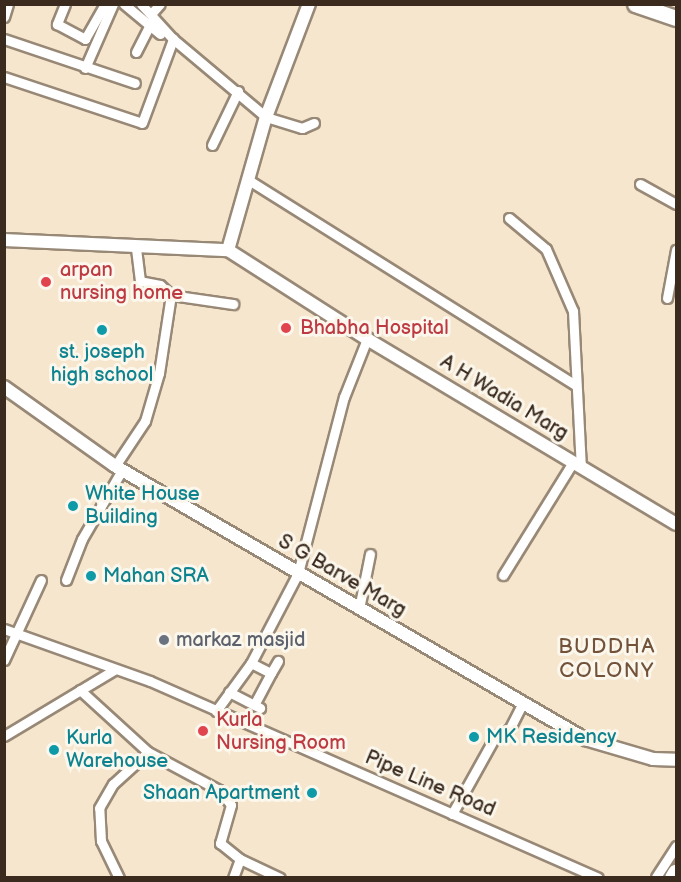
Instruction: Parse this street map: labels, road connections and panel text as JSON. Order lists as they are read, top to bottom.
{
  "streets": {
    "street": ["A H Wadia Marg", "S G Barve Marg", "Pipe Line Road"]
  },
  "districts": ["BUDDHA COLONY"],
  "places": [
    "arpan nursing home",
    "Bhabha Hospital",
    "st. joseph high school",
    "White House Building",
    "Mahan SRA",
    "markaz masjid",
    "Kurla Nursing Room",
    "MK Residency",
    "Kurla Warehouse",
    "Shaan Apartment"
  ]
}
